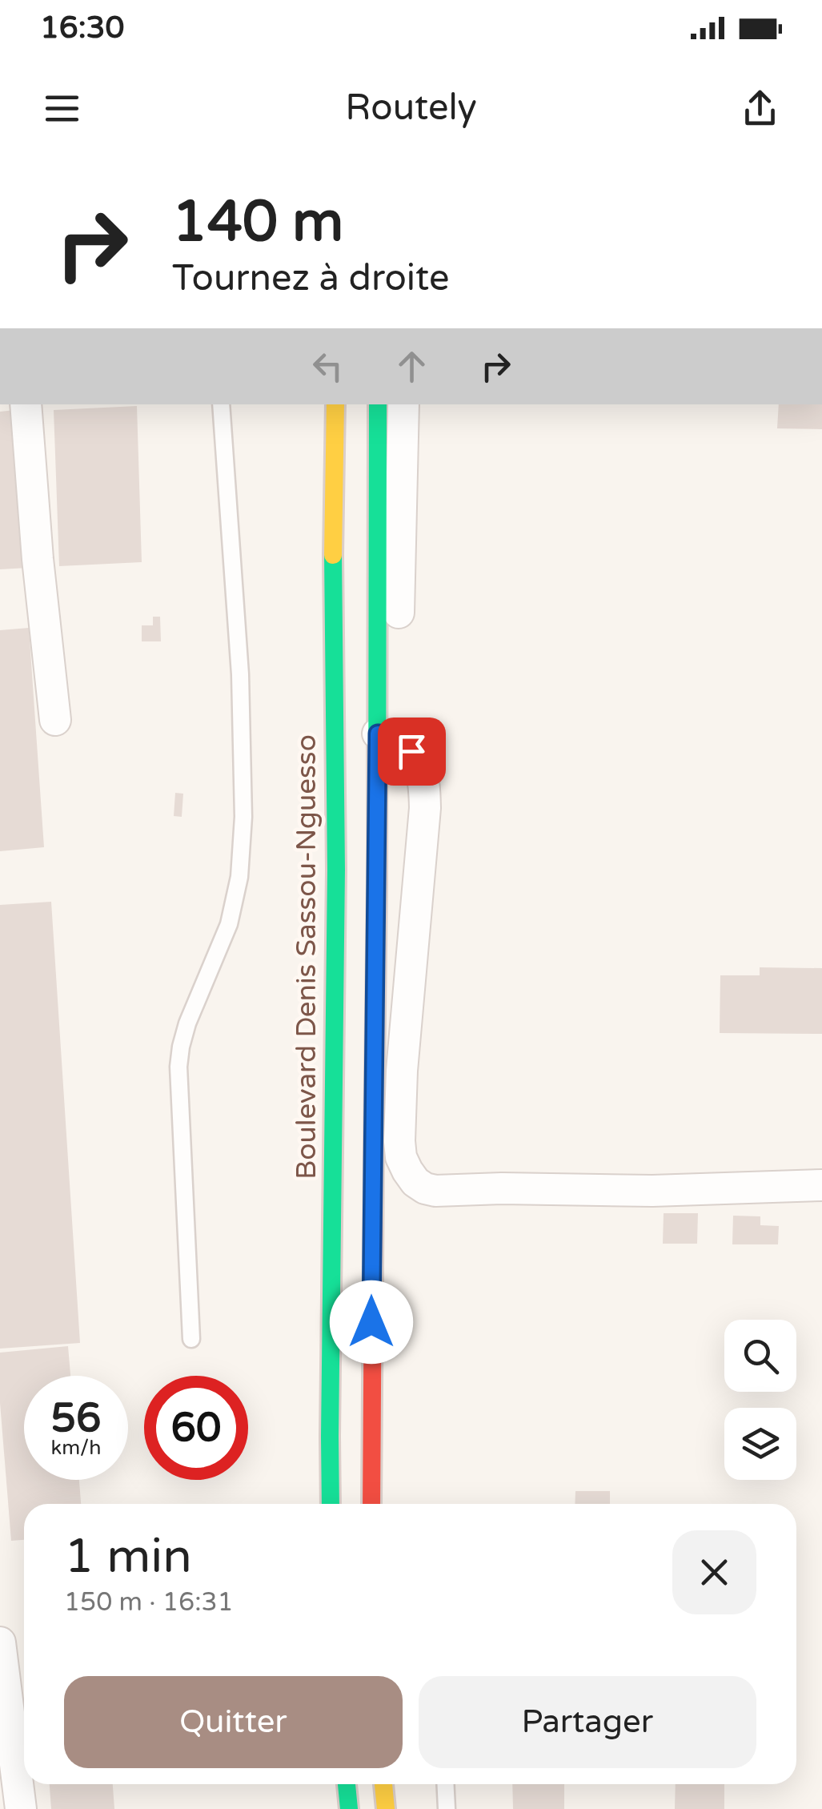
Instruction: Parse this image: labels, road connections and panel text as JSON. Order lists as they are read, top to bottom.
{
  "streets": {
    "main road": ["Boulevard Denis Sassou-Nguesso"]
  },
  "page": {
    "status": "16:30",
    "header": "Routely",
    "turn": ["140 m", "Tournez à droite"],
    "speed": "56 km/h",
    "limit": "60",
    "heading": ["1 min", "150 m · 16:31"],
    "buttons": ["Quitter", "Partager"]
  }
}
